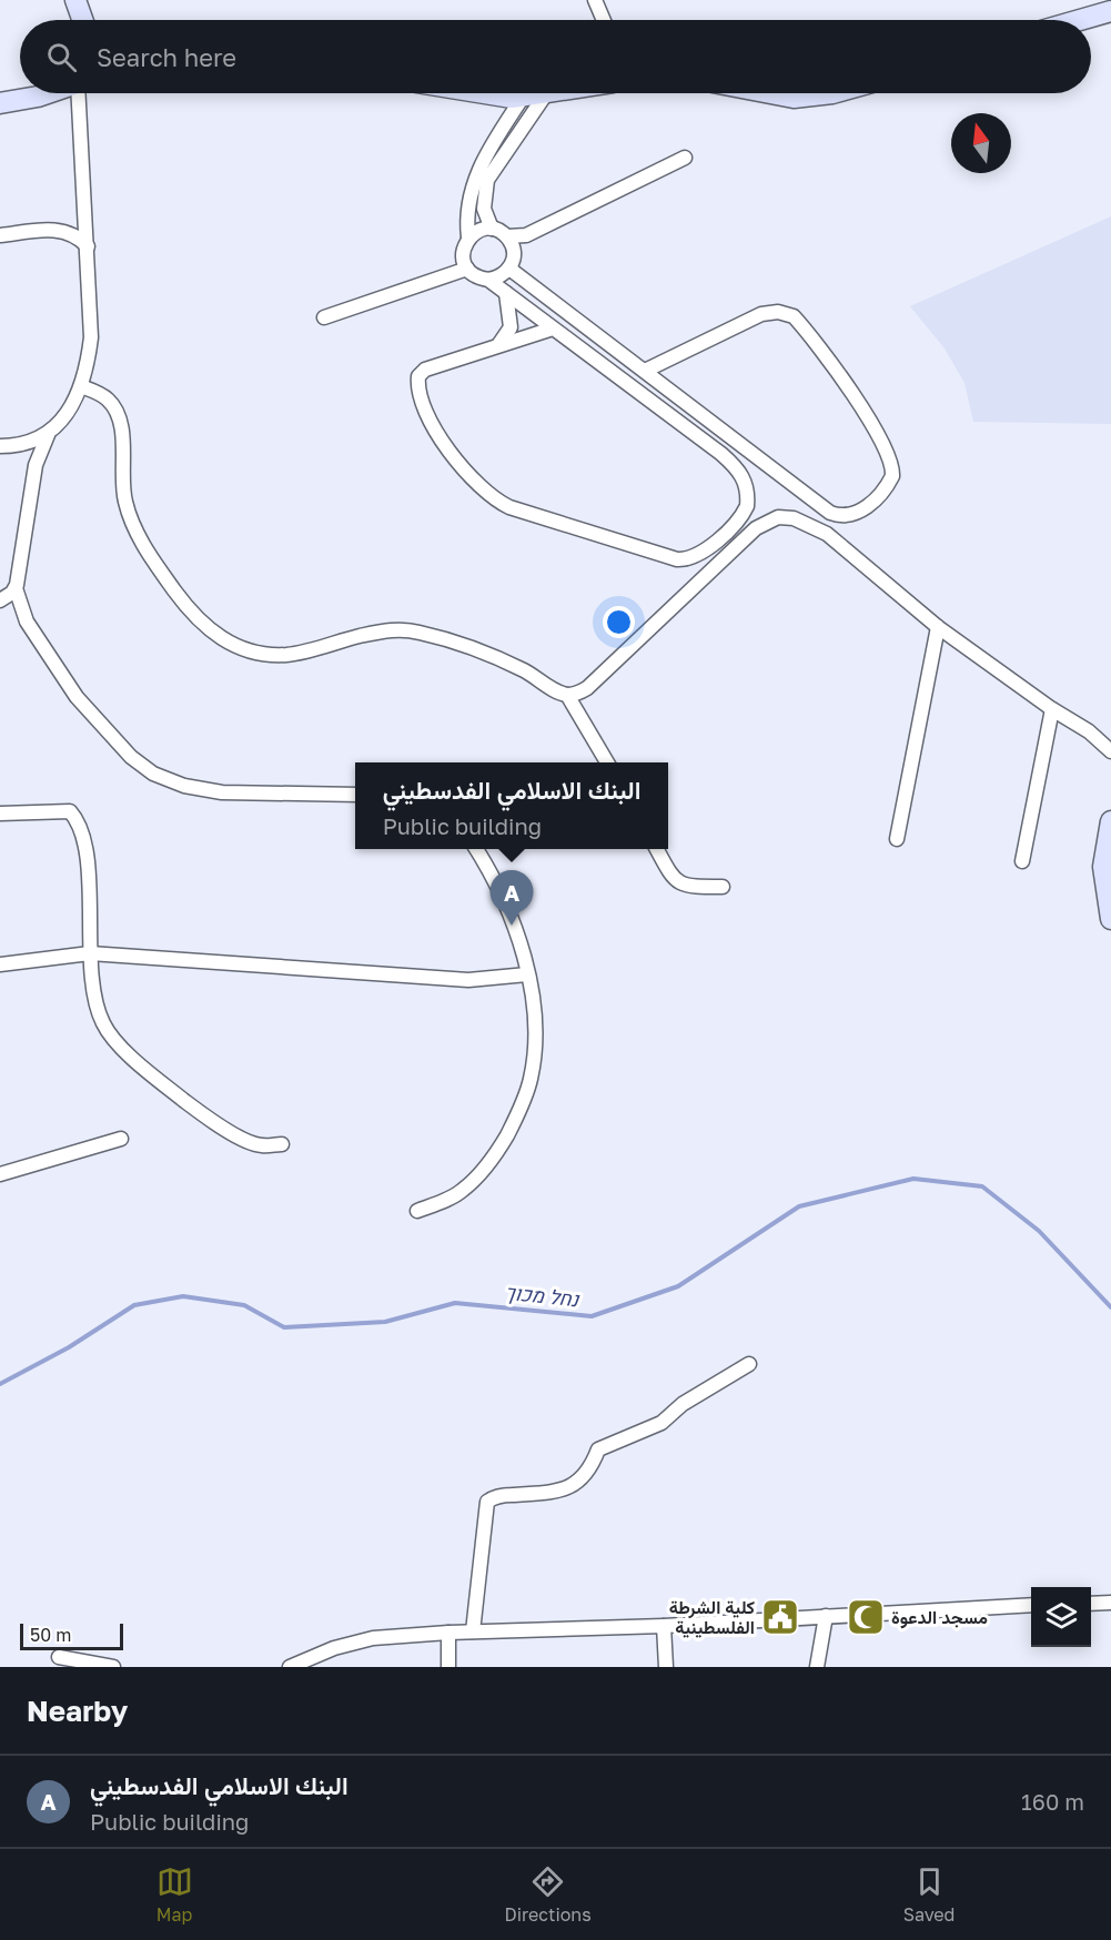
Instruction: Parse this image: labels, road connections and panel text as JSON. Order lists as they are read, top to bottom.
{
  "water": ["נחל מכוך"],
  "places": {
    "public building": ["كلية الشرطة الفلسطينية"],
    "mosque": ["مسجد الدعوة"]
  },
  "scale_bar": "50 m",
  "north": "top",
  "page": {
    "search": "Search here",
    "popup": ["البنك الاسلامي الفدسطيني", "Public building"],
    "pins": "A",
    "scale": "50 m",
    "heading": "Nearby",
    "list": [
      {
        "mark": "A",
        "name": "البنك الاسلامي الفدسطيني",
        "note": "Public building",
        "value": "160 m"
      }
    ],
    "nav": ["Map", "Directions", "Saved"]
  }
}
